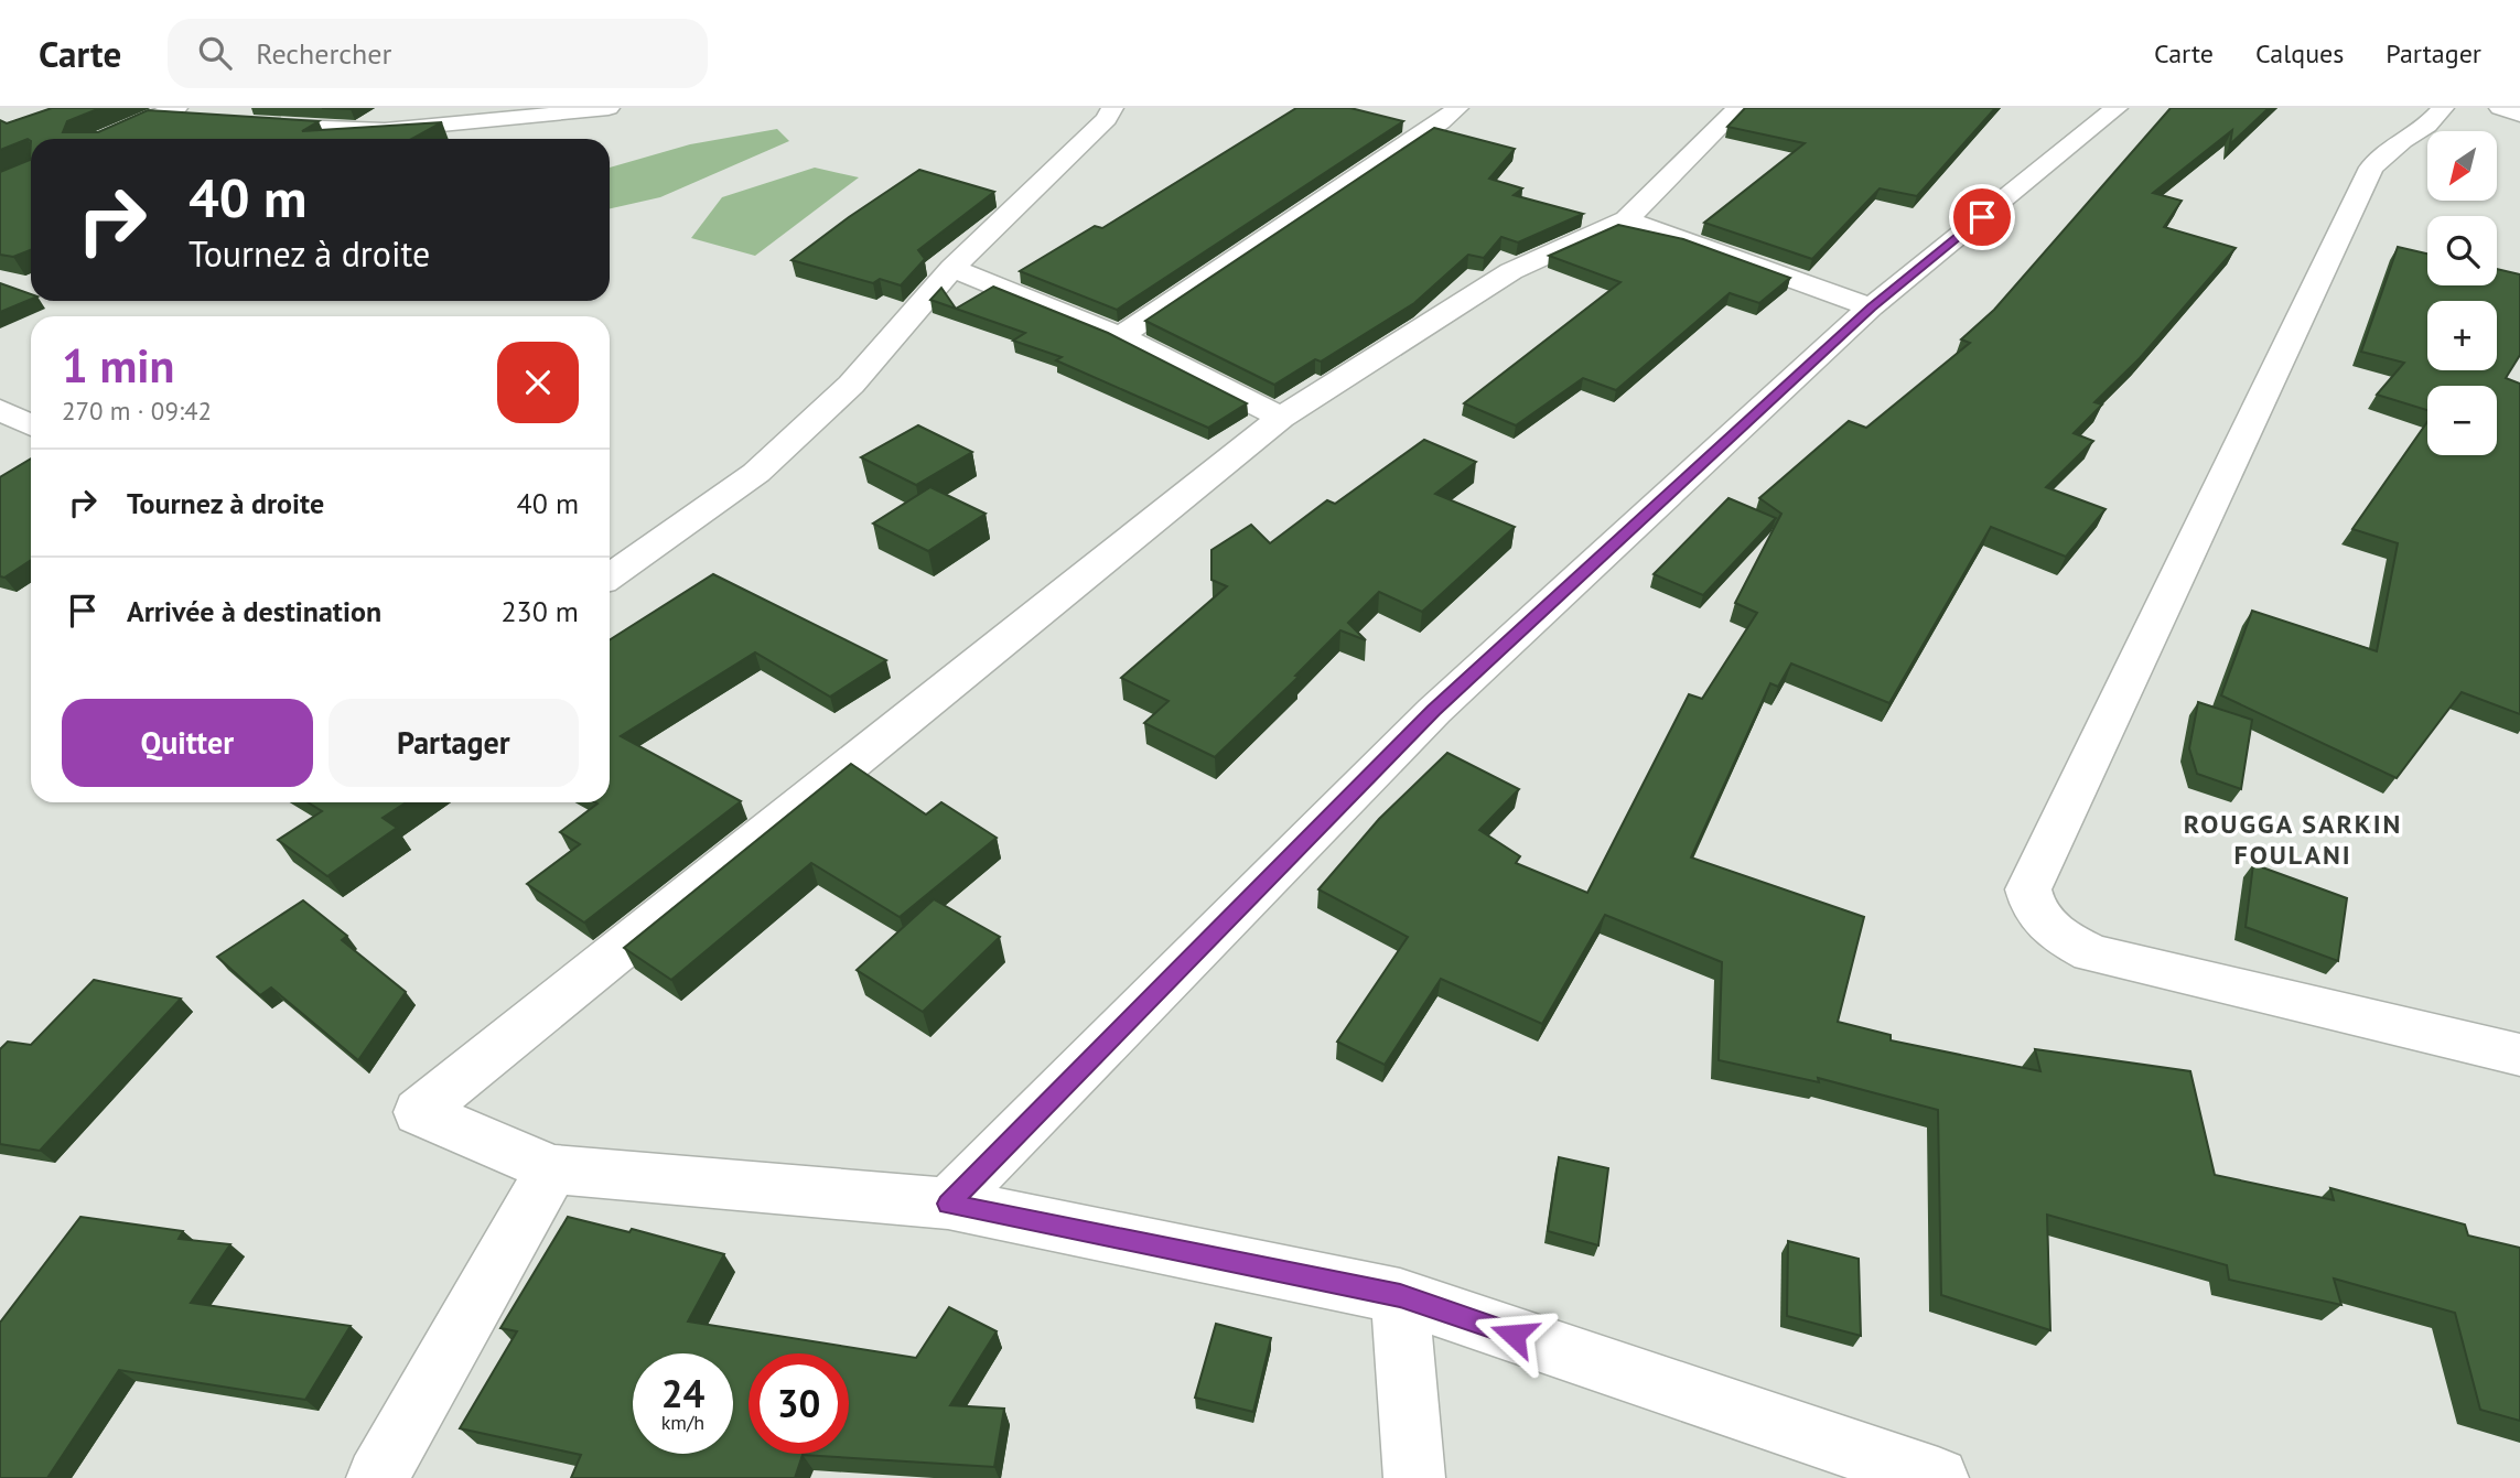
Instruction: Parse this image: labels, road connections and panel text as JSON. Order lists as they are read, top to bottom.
{
  "districts": ["ROUGGA SARKIN FOULANI"],
  "north": "bottom left",
  "page": {
    "header": "Carte",
    "search": "Rechercher",
    "nav": ["Carte", "Calques", "Partager"],
    "map_buttons": ["+", "−"],
    "turn": ["40 m", "Tournez à droite"],
    "heading": ["1 min", "270 m · 09:42"],
    "list": [
      {
        "name": "Tournez à droite",
        "value": "40 m"
      },
      {
        "name": "Arrivée à destination",
        "value": "230 m"
      }
    ],
    "buttons": ["Quitter", "Partager"],
    "speed": "24 km/h",
    "limit": "30"
  }
}
